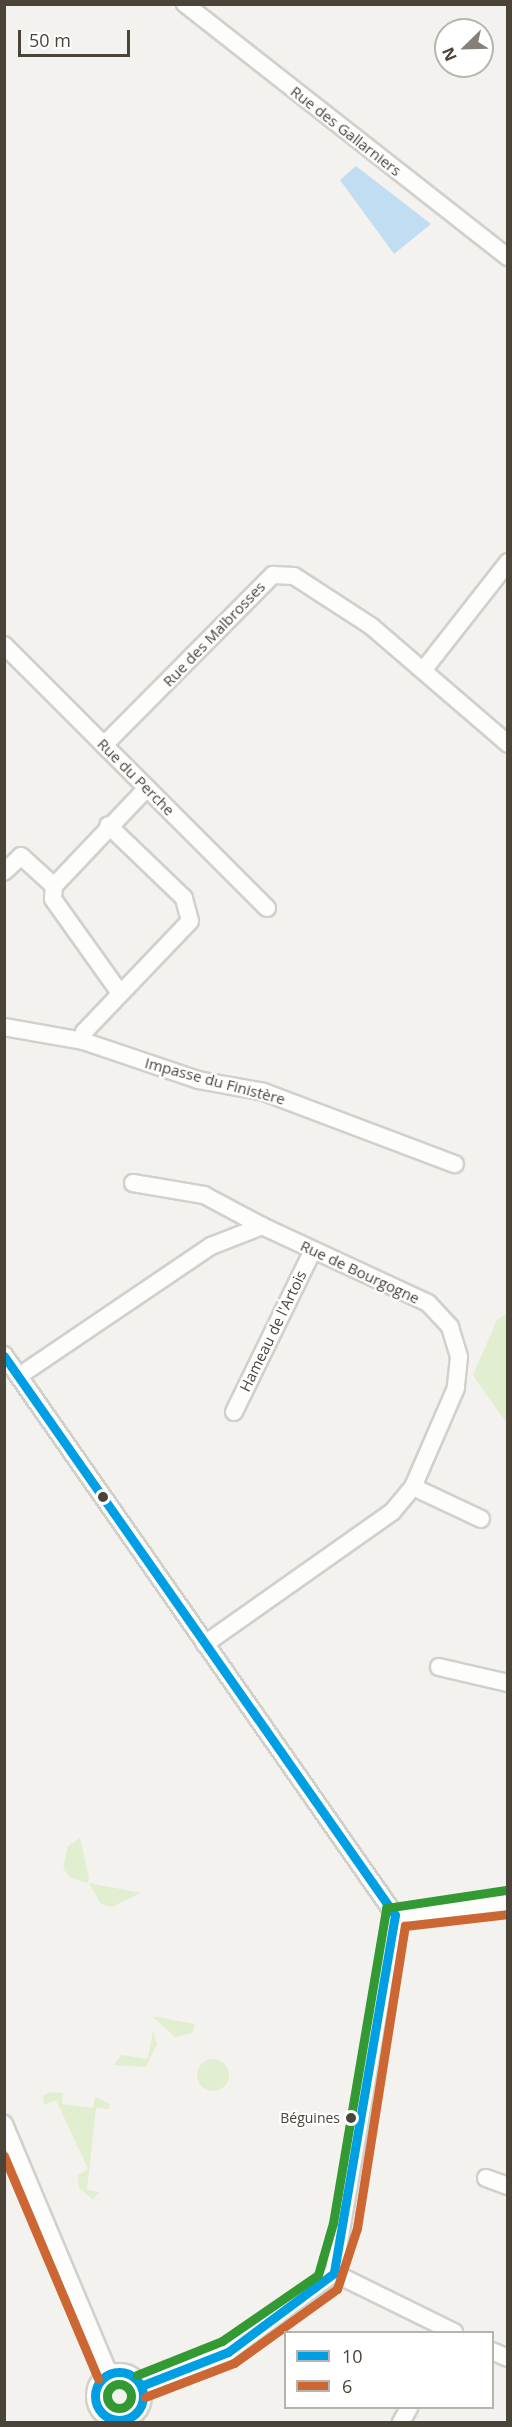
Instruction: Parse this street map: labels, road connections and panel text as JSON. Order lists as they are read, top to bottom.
{
  "streets": {
    "street": [
      "Rue des Gallarniers",
      "Rue des Malbrosses",
      "Rue du Perche",
      "Impasse du Finistère",
      "Rue de Bourgogne",
      "Hameau de l'Artois"
    ]
  },
  "crossings": [
    ["Rue des Malbrosses", "Rue du Perche"],
    ["Rue de Bourgogne", "Hameau de l'Artois"]
  ],
  "places": ["Béguines"],
  "lines": ["transit line 10", "transit line 6"],
  "legend": ["10", "6"],
  "scale_bar": "50 m",
  "north": "bottom left"
}
